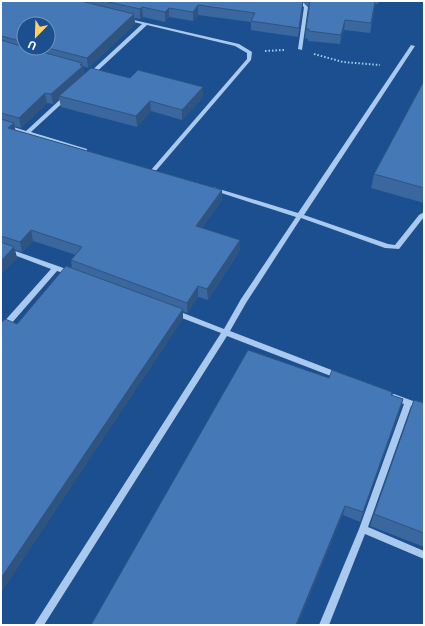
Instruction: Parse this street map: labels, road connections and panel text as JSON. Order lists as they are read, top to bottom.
{
  "north": "bottom left"
}
